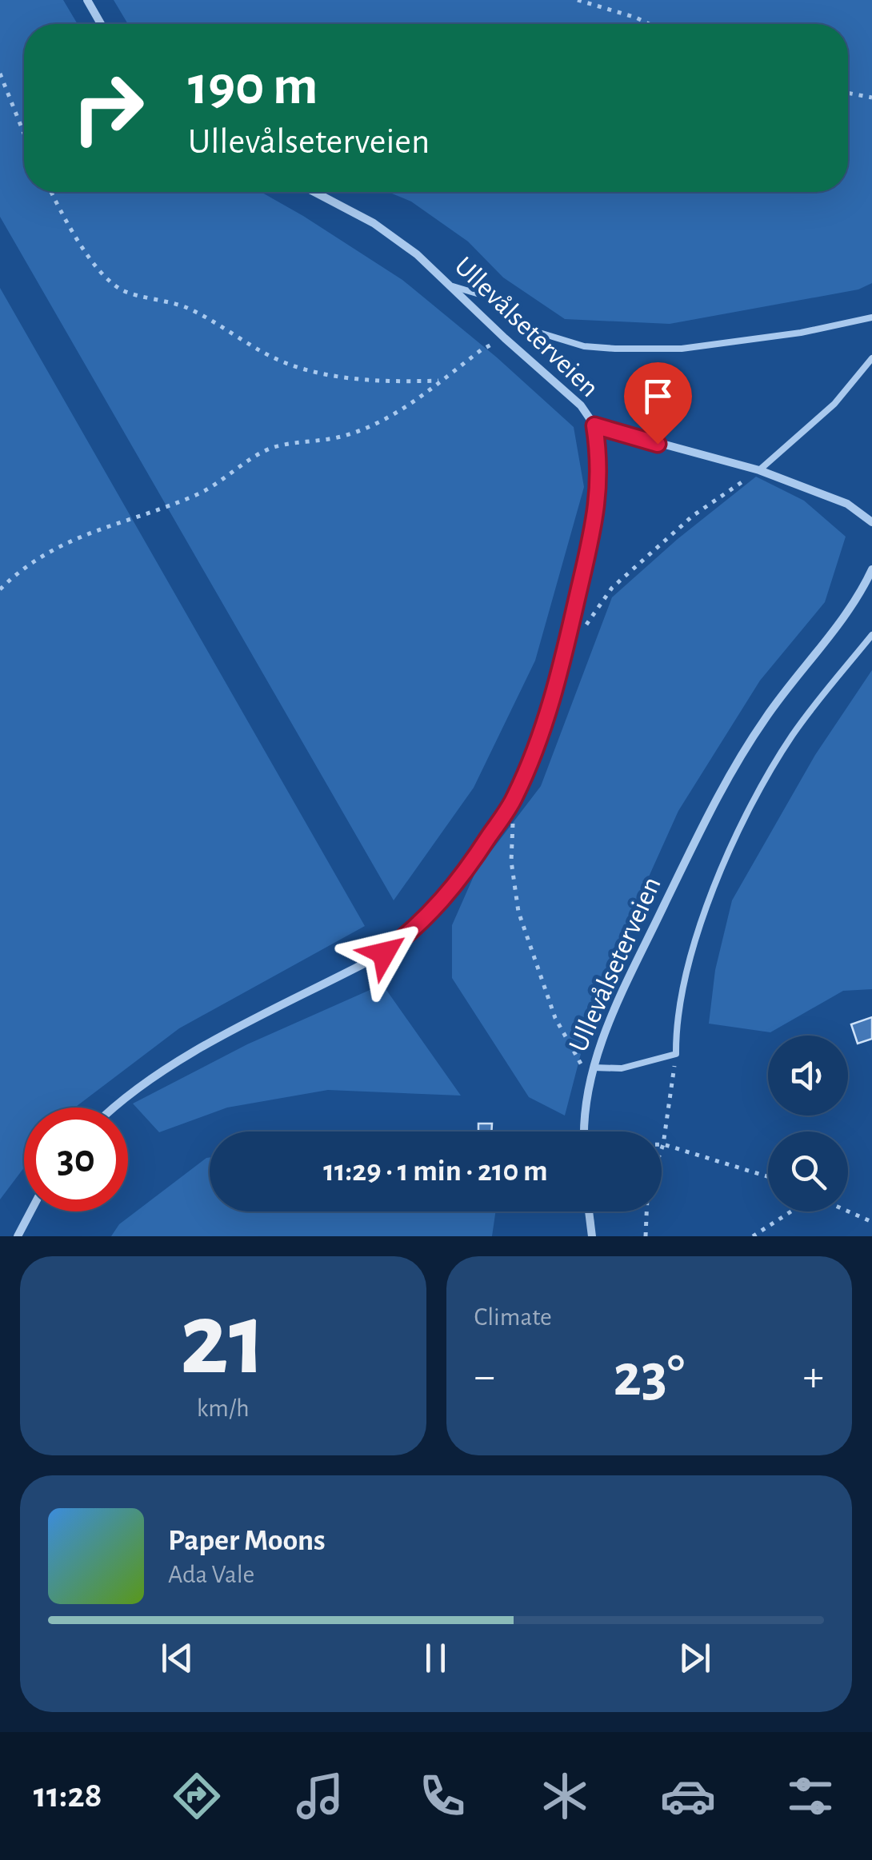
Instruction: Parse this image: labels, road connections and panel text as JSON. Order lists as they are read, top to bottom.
{
  "streets": {
    "street": ["Ullevålseterveien"]
  },
  "page": {
    "turn": ["190 m", "Ullevålseterveien"],
    "limit": "30",
    "trip": "11:29 · 1 min · 210 m",
    "tile": [
      ["21", "km/h"],
      "Climate"
    ],
    "heat": ["−", "23°", "+"],
    "song": ["Paper Moons", "Ada Vale"],
    "tabs": "11:28"
  }
}
